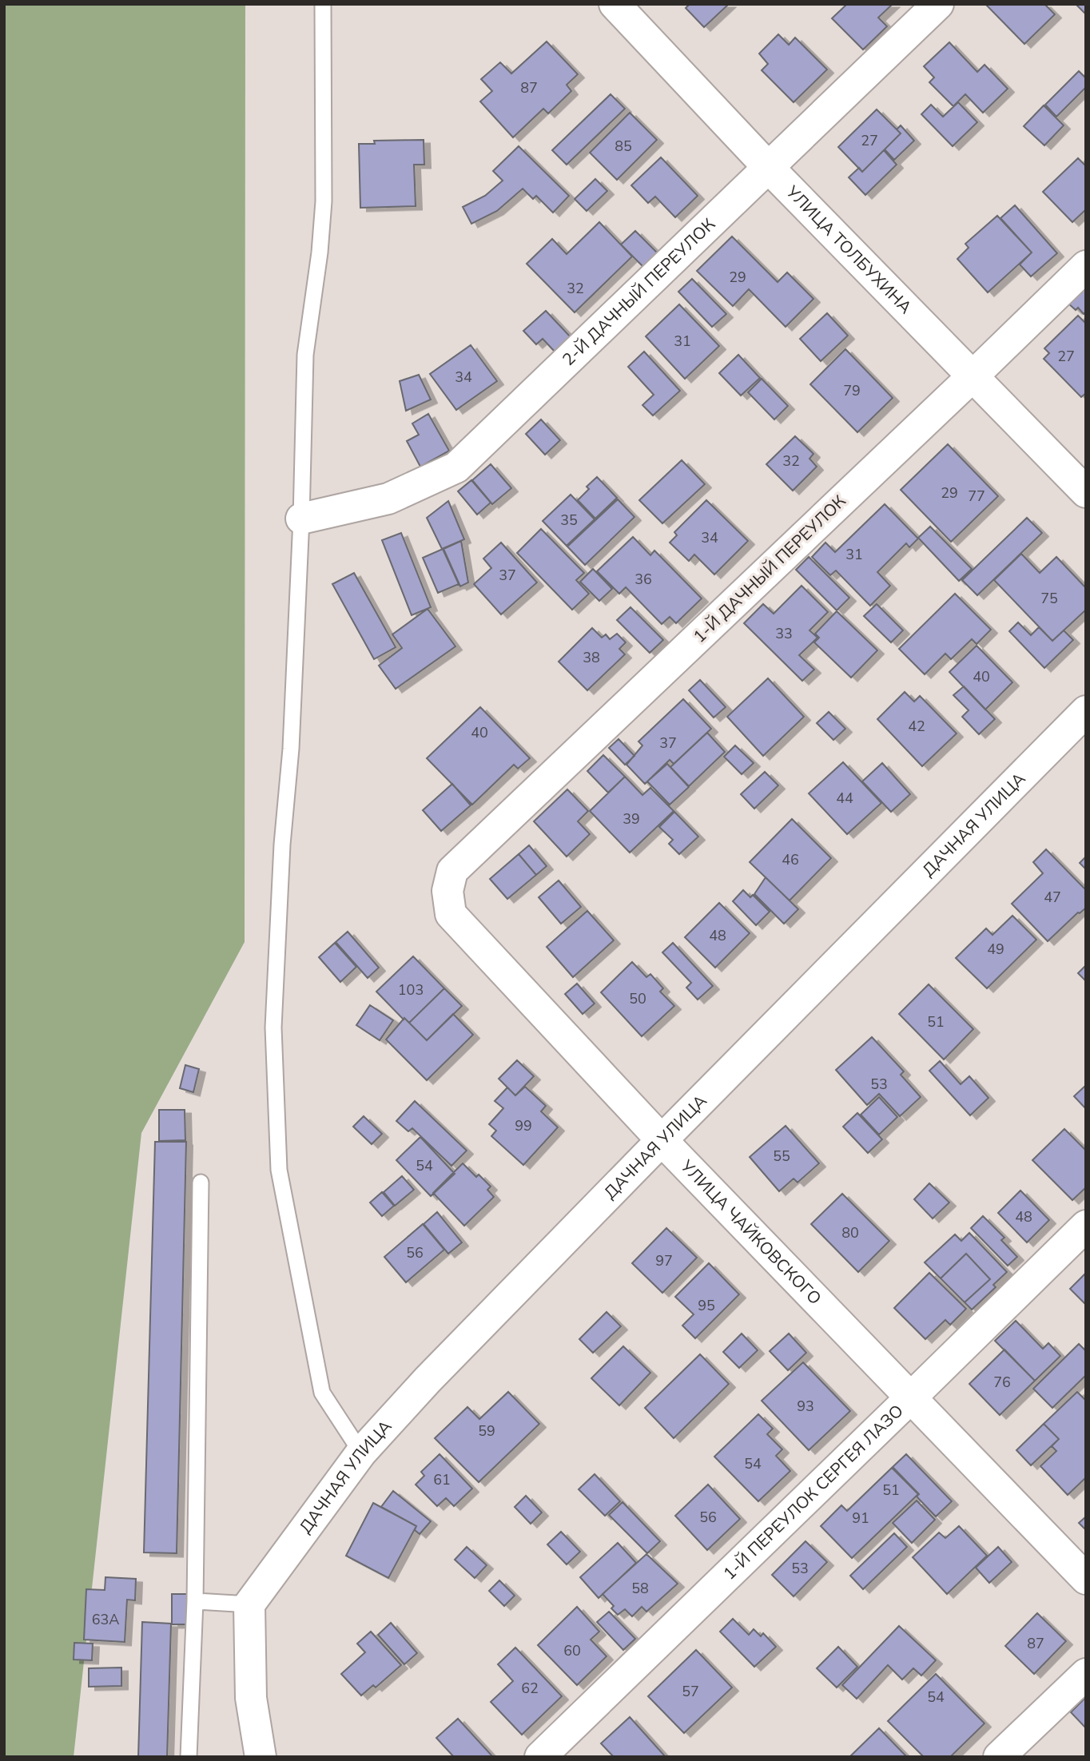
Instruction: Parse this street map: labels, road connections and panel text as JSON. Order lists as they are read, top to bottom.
{
  "streets": {
    "street": [
      "УЛИЦА ТОЛБУХИНА",
      "2-Й ДАЧНЫЙ ПЕРЕУЛОК",
      "1-Й ДАЧНЫЙ ПЕРЕУЛОК",
      "ДАЧНАЯ УЛИЦА",
      "УЛИЦА ЧАЙКОВСКОГО",
      "1-Й ПЕРЕУЛОК СЕРГЕЯ ЛАЗО"
    ]
  },
  "crossings": [
    ["УЛИЦА ТОЛБУХИНА", "2-Й ДАЧНЫЙ ПЕРЕУЛОК"],
    ["УЛИЦА ТОЛБУХИНА", "1-Й ДАЧНЫЙ ПЕРЕУЛОК"],
    ["1-Й ДАЧНЫЙ ПЕРЕУЛОК", "УЛИЦА ЧАЙКОВСКОГО"],
    ["ДАЧНАЯ УЛИЦА", "УЛИЦА ЧАЙКОВСКОГО"],
    ["УЛИЦА ЧАЙКОВСКОГО", "1-Й ПЕРЕУЛОК СЕРГЕЯ ЛАЗО"]
  ],
  "house_numbers": [
    "87",
    "27",
    "85",
    "29",
    "32",
    "31",
    "27",
    "34",
    "79",
    "32",
    "29",
    "77",
    "35",
    "34",
    "31",
    "37",
    "36",
    "75",
    "33",
    "38",
    "40",
    "42",
    "40",
    "37",
    "44",
    "39",
    "46",
    "47",
    "48",
    "49",
    "103",
    "50",
    "51",
    "53",
    "99",
    "55",
    "54",
    "48",
    "80",
    "56",
    "97",
    "95",
    "76",
    "93",
    "59",
    "54",
    "61",
    "51",
    "56",
    "91",
    "53",
    "58",
    "63А",
    "87",
    "60",
    "62",
    "57",
    "54"
  ]
}
